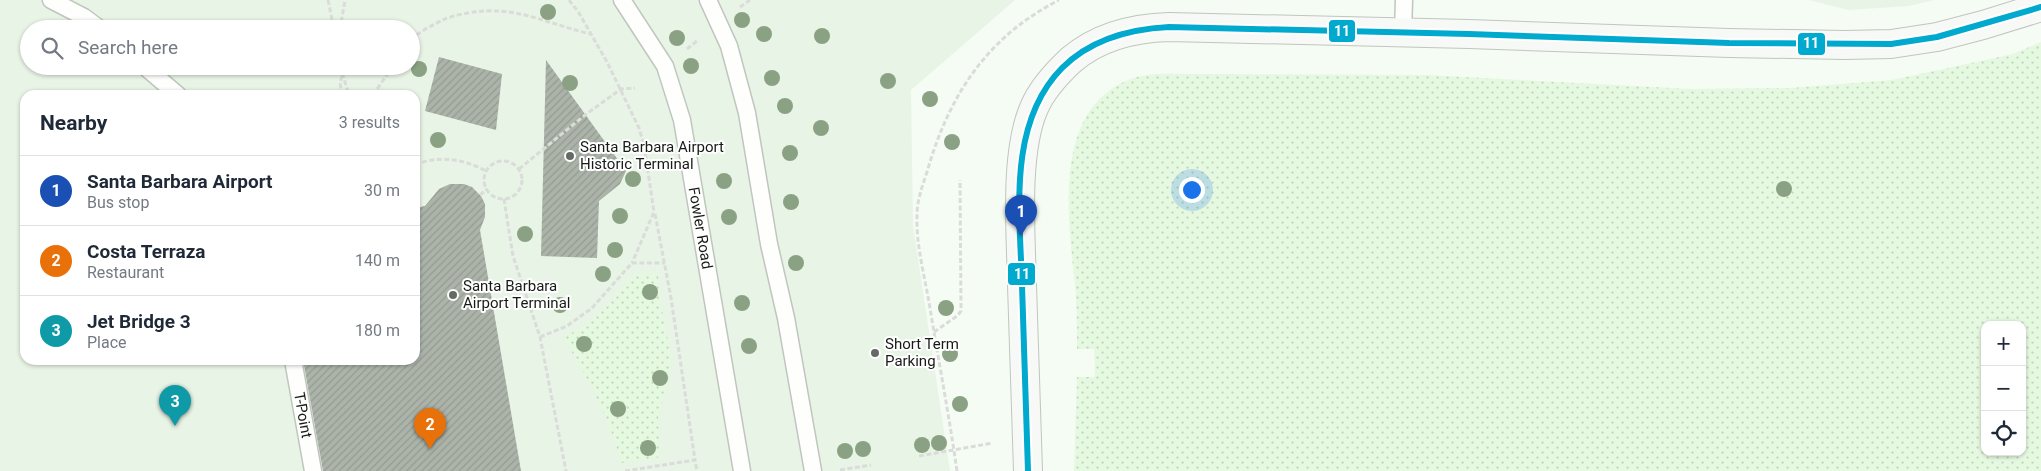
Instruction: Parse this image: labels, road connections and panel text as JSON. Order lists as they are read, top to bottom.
{
  "streets": {
    "lane": ["Fowler Road", "T-Point"]
  },
  "places": ["Santa Barbara Airport Historic Terminal", "Santa Barbara Airport Terminal", "Short Term Parking"],
  "lines": ["transit line 11"],
  "page": {
    "search": "Search here",
    "heading": ["Nearby", "3 results"],
    "list": [
      {
        "mark": "1",
        "name": "Santa Barbara Airport",
        "note": "Bus stop",
        "value": "30 m"
      },
      {
        "mark": "2",
        "name": "Costa Terraza",
        "note": "Restaurant",
        "value": "140 m"
      },
      {
        "mark": "3",
        "name": "Jet Bridge 3",
        "note": "Place",
        "value": "180 m"
      }
    ],
    "pins": ["1", "3", "2"],
    "map_buttons": ["+", "−"]
  }
}
